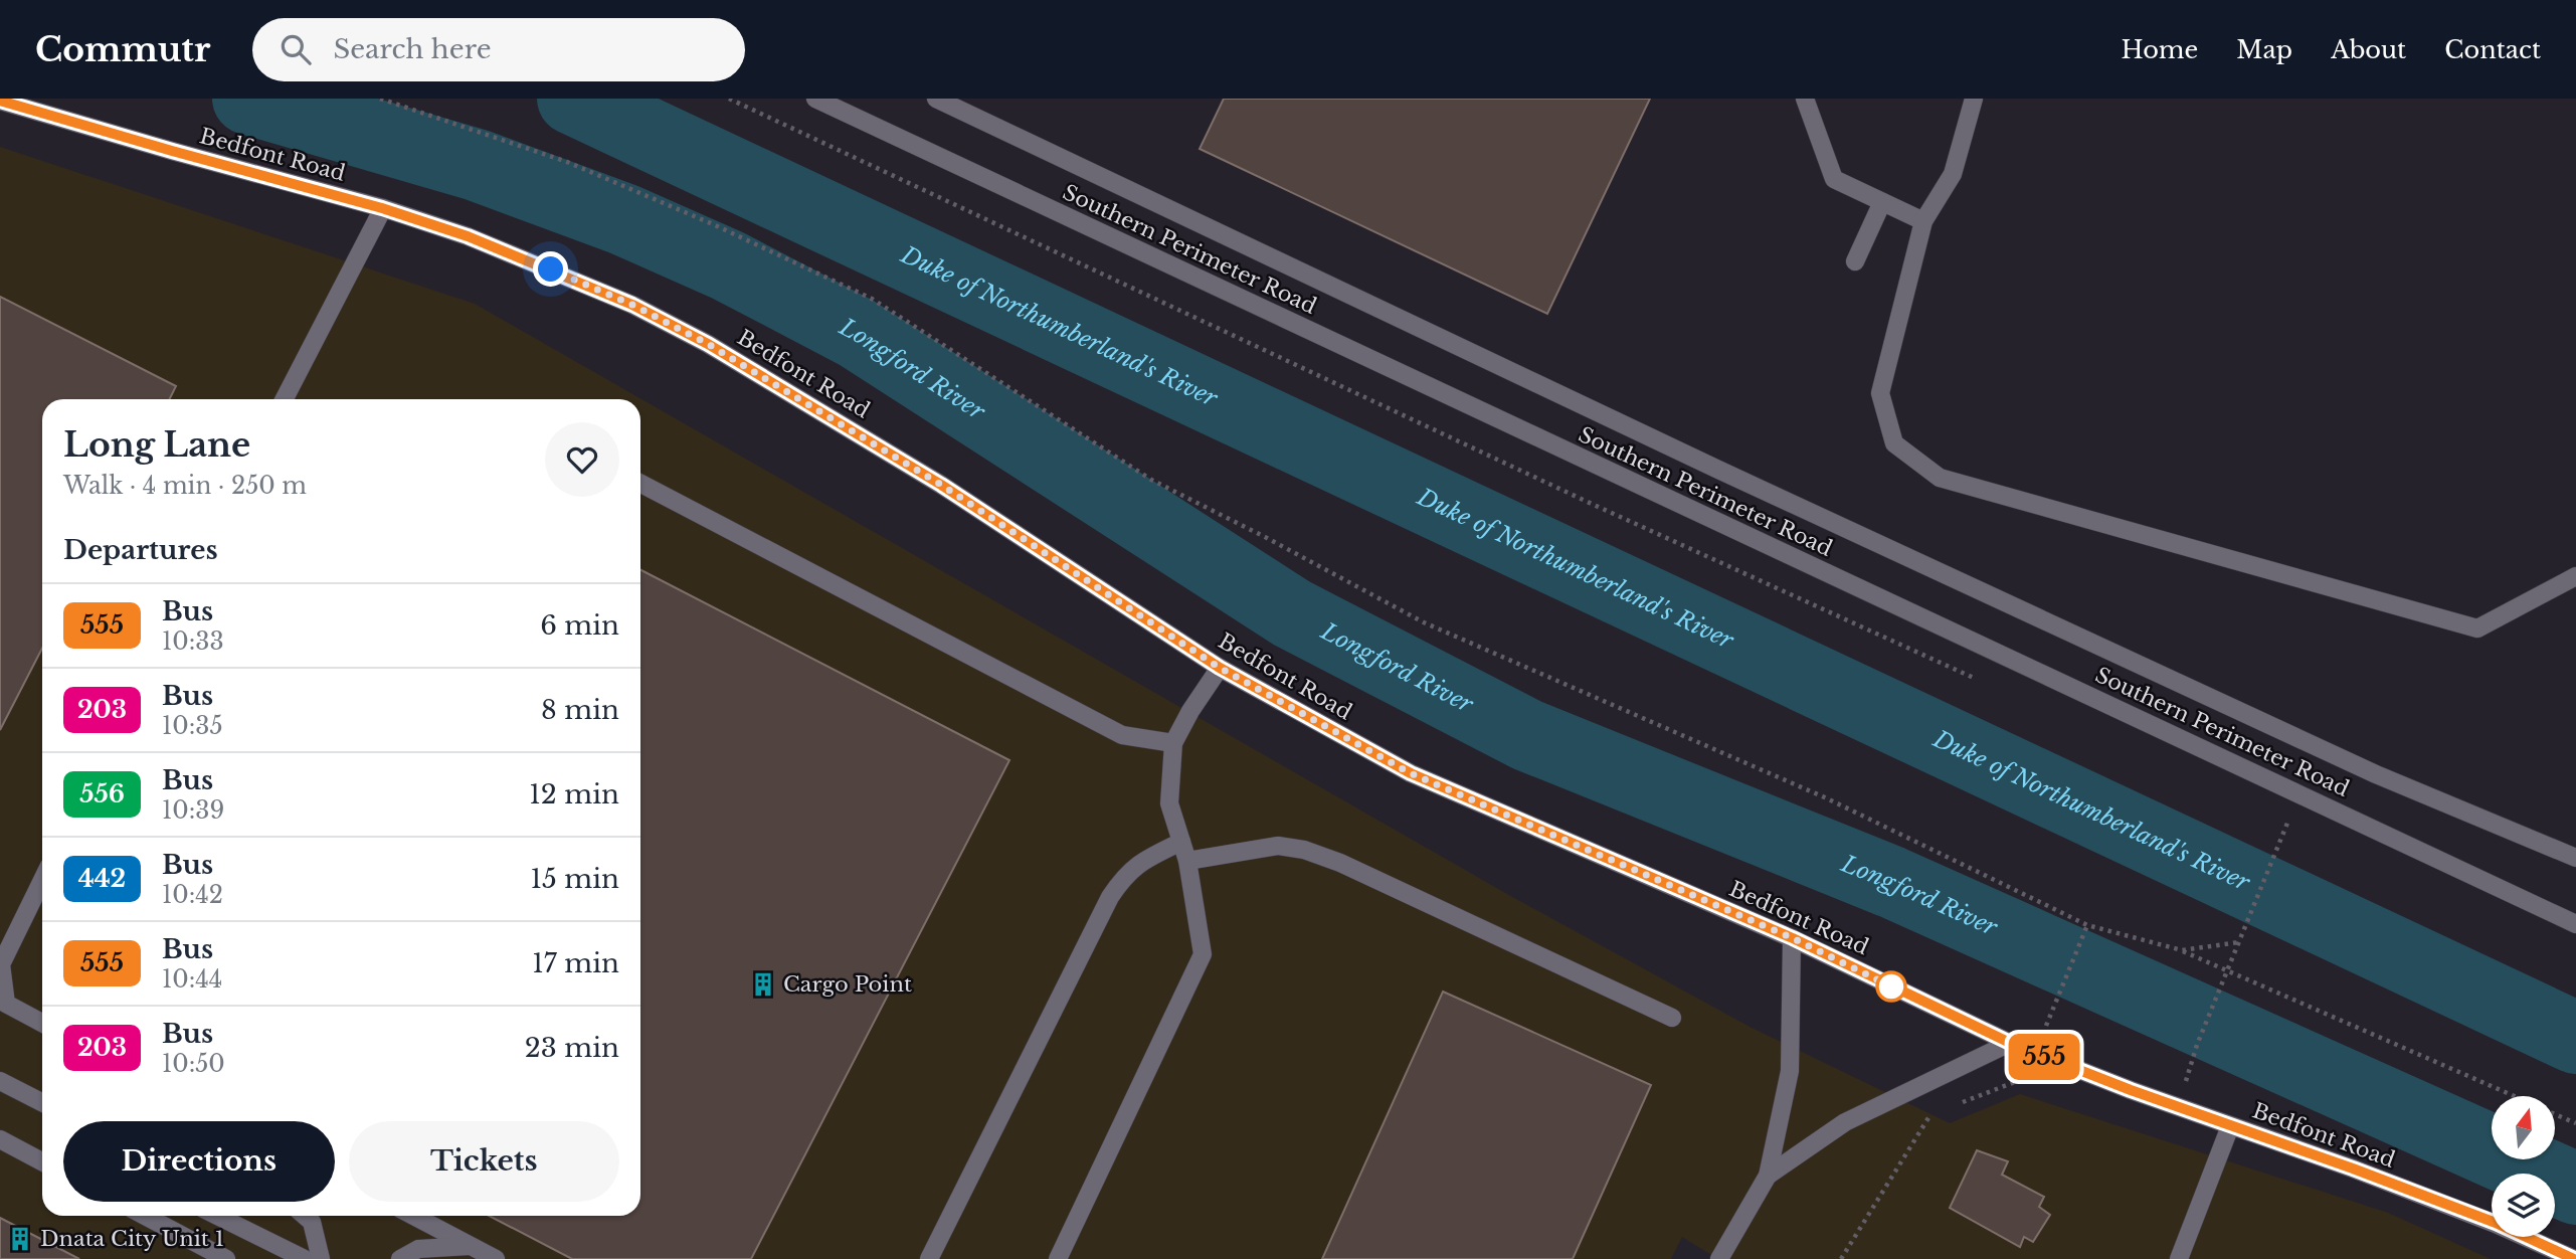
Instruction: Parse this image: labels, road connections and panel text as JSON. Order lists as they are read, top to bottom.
{
  "streets": {
    "street": ["Bedfont Road", "Southern Perimeter Road"]
  },
  "water": ["Duke of Northumberland's River", "Longford River"],
  "places": {
    "building": ["Cargo Point", "Dnata City Unit 1"]
  },
  "lines": ["bus line 555"],
  "north": "top",
  "page": {
    "header": "Commutr",
    "search": "Search here",
    "nav": [
      "Home",
      "Map",
      "About",
      "Contact"
    ],
    "on_map": "555",
    "heading": [
      ["Long Lane", "Walk · 4 min · 250 m"],
      "Departures"
    ],
    "list": [
      {
        "mark": "555",
        "name": "Bus",
        "note": "10:33",
        "value": "6 min"
      },
      {
        "mark": "203",
        "name": "Bus",
        "note": "10:35",
        "value": "8 min"
      },
      {
        "mark": "556",
        "name": "Bus",
        "note": "10:39",
        "value": "12 min"
      },
      {
        "mark": "442",
        "name": "Bus",
        "note": "10:42",
        "value": "15 min"
      },
      {
        "mark": "555",
        "name": "Bus",
        "note": "10:44",
        "value": "17 min"
      },
      {
        "mark": "203",
        "name": "Bus",
        "note": "10:50",
        "value": "23 min"
      }
    ],
    "buttons": ["Directions", "Tickets"]
  }
}
